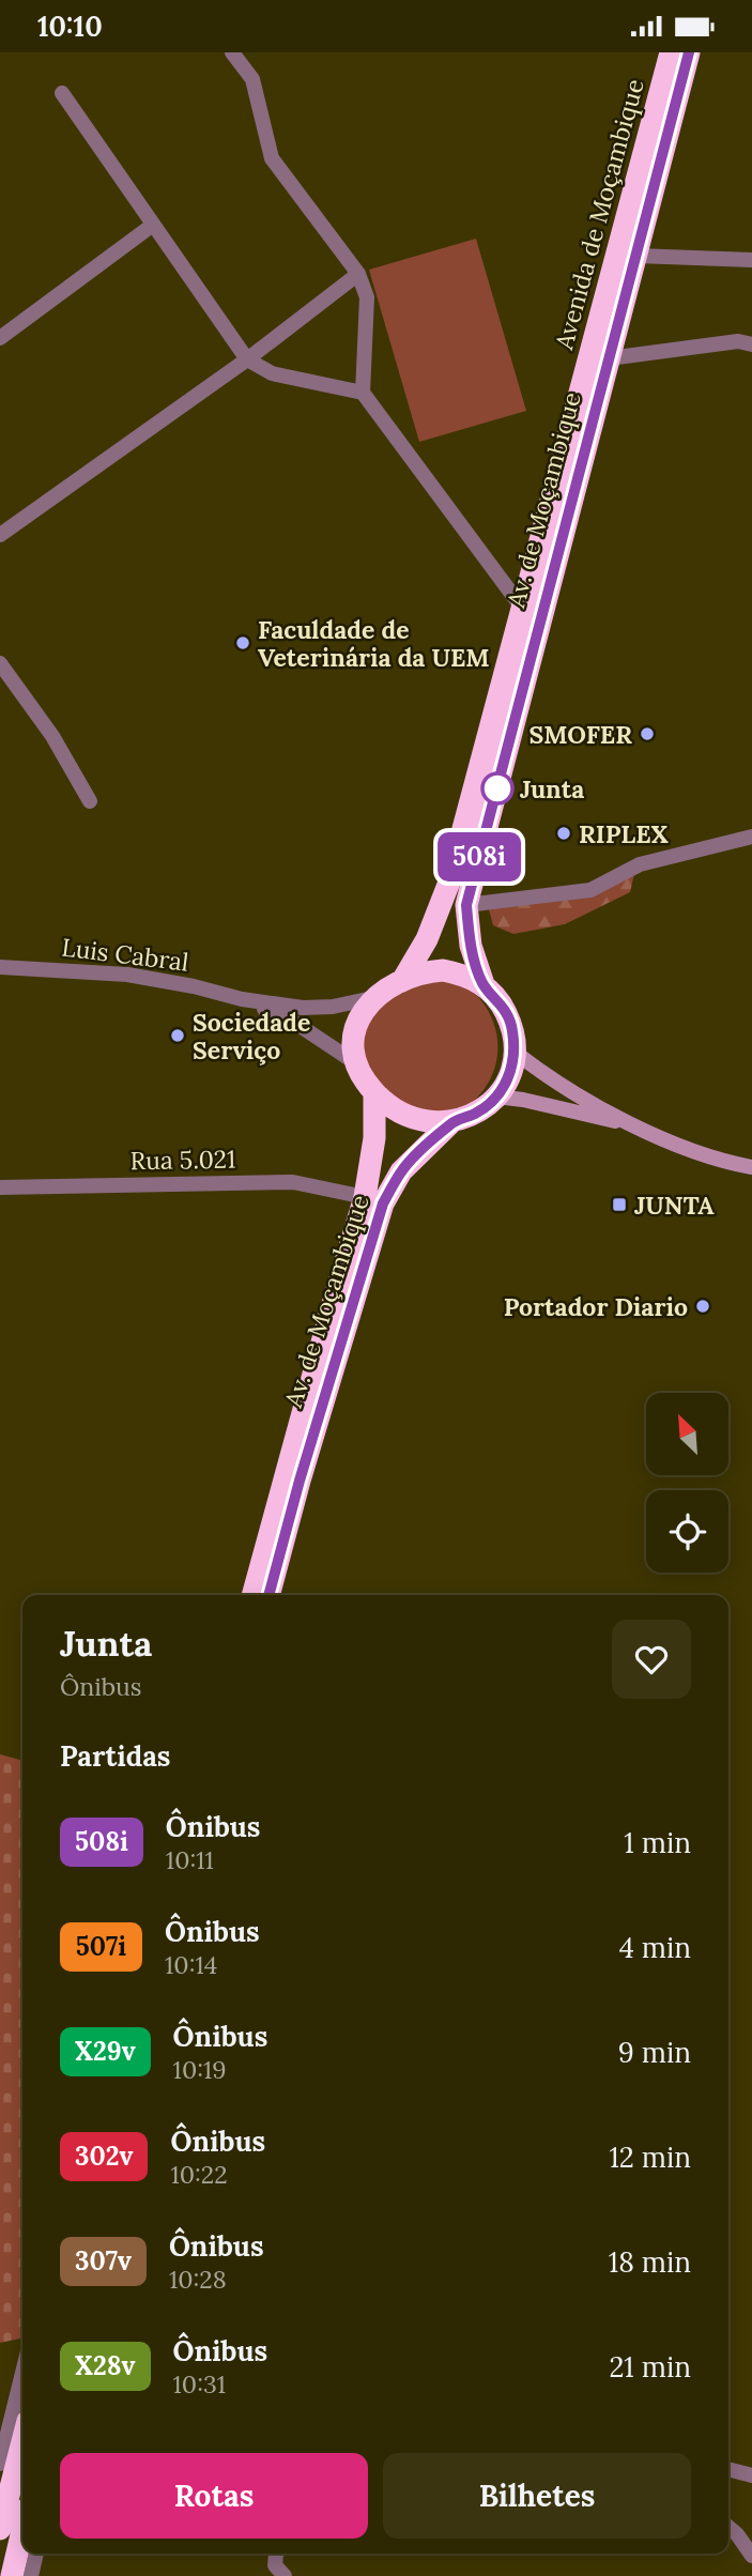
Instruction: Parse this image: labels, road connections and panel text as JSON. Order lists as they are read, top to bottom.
{
  "streets": {
    "highway": ["Avenida de Moçambique", "Av. de Moçambique"],
    "street": ["Luis Cabral", "Rua 5.021"]
  },
  "crossings": [
    ["Avenida de Moçambique", "Av. de Moçambique"],
    ["Avenida de Moçambique", "Luis Cabral"],
    ["Av. de Moçambique", "Luis Cabral"],
    ["Av. de Moçambique", "Rua 5.021"]
  ],
  "places": {
    "other": [
      "Faculdade de Veterinária da UEM",
      "SMOFER",
      "Junta",
      "RIPLEX",
      "Sociedade Serviço",
      "Portador Diario"
    ],
    "transit": ["JUNTA"]
  },
  "lines": ["bus line 508i"],
  "north": "top left",
  "page": {
    "status": "10:10",
    "on_map": "508i",
    "heading": [
      ["Junta", "Ônibus"],
      "Partidas"
    ],
    "list": [
      {
        "mark": "508i",
        "name": "Ônibus",
        "note": "10:11",
        "value": "1 min"
      },
      {
        "mark": "507i",
        "name": "Ônibus",
        "note": "10:14",
        "value": "4 min"
      },
      {
        "mark": "X29v",
        "name": "Ônibus",
        "note": "10:19",
        "value": "9 min"
      },
      {
        "mark": "302v",
        "name": "Ônibus",
        "note": "10:22",
        "value": "12 min"
      },
      {
        "mark": "307v",
        "name": "Ônibus",
        "note": "10:28",
        "value": "18 min"
      },
      {
        "mark": "X28v",
        "name": "Ônibus",
        "note": "10:31",
        "value": "21 min"
      }
    ],
    "buttons": ["Rotas", "Bilhetes"]
  }
}
